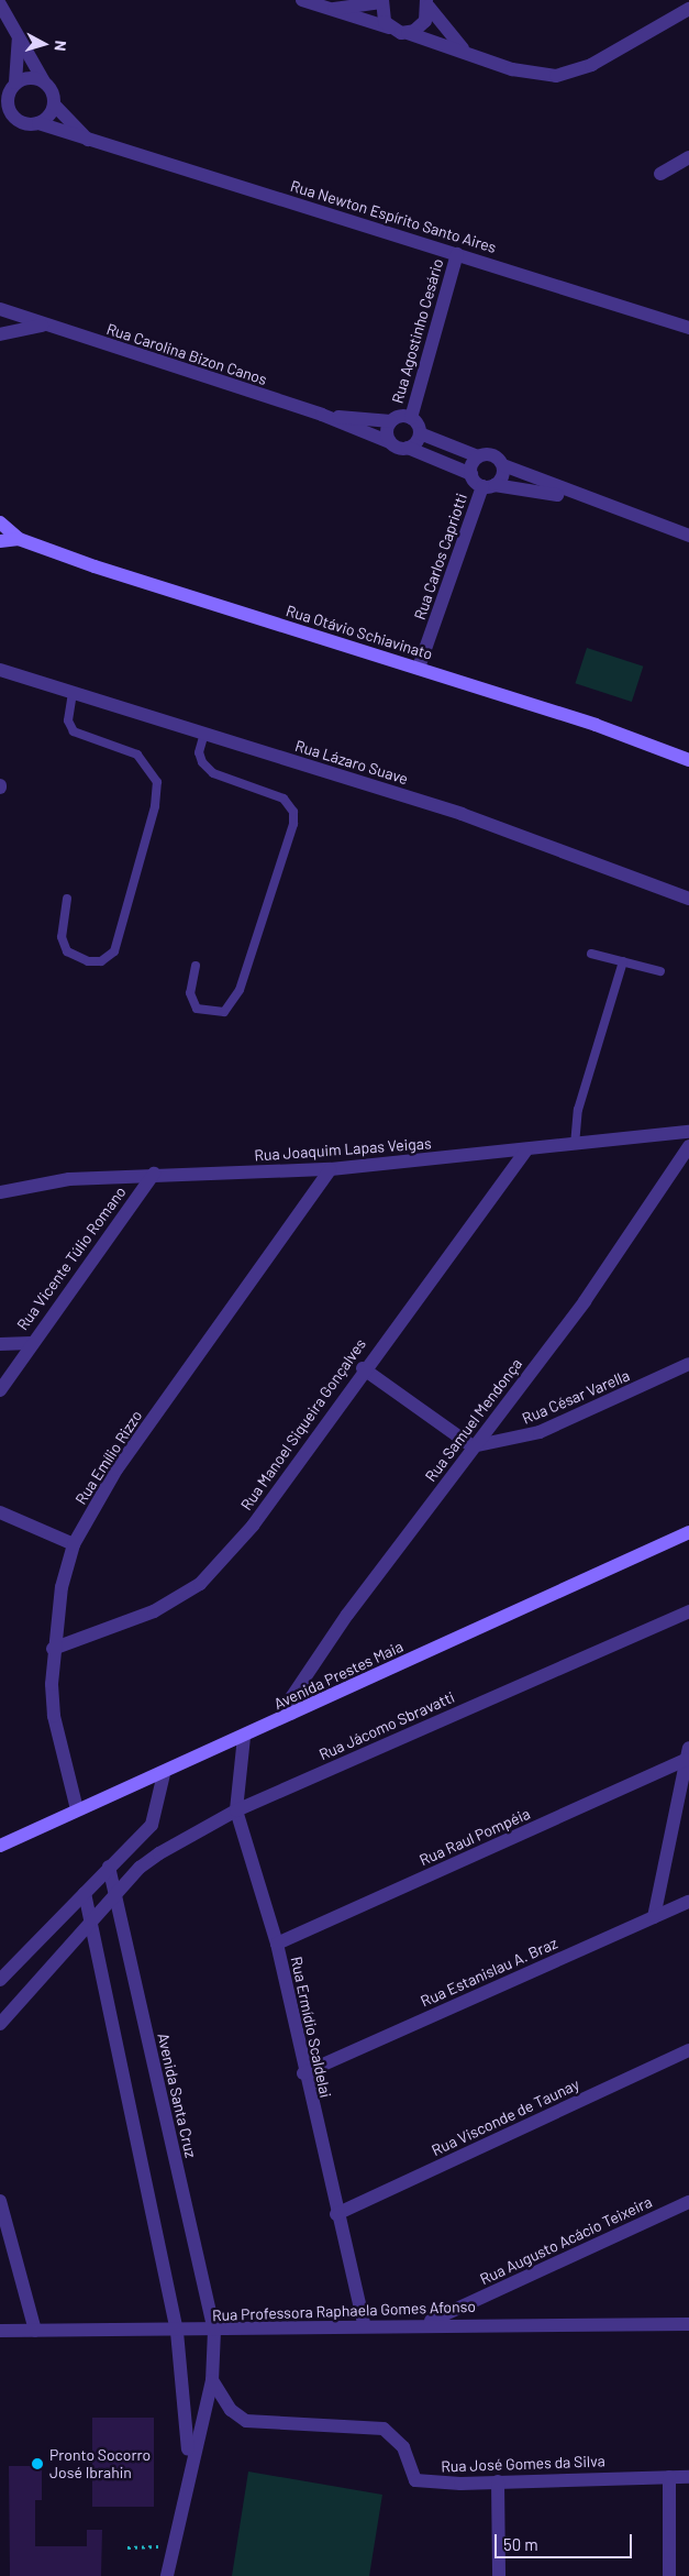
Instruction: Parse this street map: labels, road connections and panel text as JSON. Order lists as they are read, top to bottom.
{
  "streets": {
    "main road": ["Rua Otávio Schiavinato", "Avenida Prestes Maia"],
    "street": [
      "Rua Newton Espírito Santo Aires",
      "Rua Agostinho Cesário",
      "Rua Carolina Bizon Canos",
      "Rua Carlos Capriotti",
      "Rua Lázaro Suave",
      "Rua Joaquim Lapas Veigas",
      "Rua Vicente Túlio Romano",
      "Rua César Varella",
      "Rua Samuel Mendonça",
      "Rua Manoel Siqueira Gonçalves",
      "Rua Emílio Rizzo",
      "Rua Jácomo Sbravatti",
      "Rua Raul Pompéia",
      "Rua Estanislau A. Braz",
      "Rua Ermídio Scaldelai",
      "Avenida Santa Cruz",
      "Rua Visconde de Taunay",
      "Rua Augusto Acácio Teixeira",
      "Rua Professora Raphaela Gomes Afonso",
      "Rua José Gomes da Silva"
    ]
  },
  "crossings": [
    ["Rua Newton Espírito Santo Aires", "Rua Agostinho Cesário"],
    ["Rua Agostinho Cesário", "Rua Carolina Bizon Canos"],
    ["Rua Carlos Capriotti", "Rua Otávio Schiavinato"],
    ["Rua Joaquim Lapas Veigas", "Rua Vicente Túlio Romano"],
    ["Rua Joaquim Lapas Veigas", "Rua Manoel Siqueira Gonçalves"],
    ["Rua Joaquim Lapas Veigas", "Rua Emílio Rizzo"],
    ["Rua César Varella", "Rua Samuel Mendonça"],
    ["Rua Samuel Mendonça", "Avenida Prestes Maia"],
    ["Rua Manoel Siqueira Gonçalves", "Rua Emílio Rizzo"],
    ["Rua Emílio Rizzo", "Avenida Prestes Maia"],
    ["Avenida Prestes Maia", "Rua Ermídio Scaldelai"],
    ["Rua Jácomo Sbravatti", "Rua Ermídio Scaldelai"],
    ["Rua Jácomo Sbravatti", "Avenida Santa Cruz"],
    ["Rua Raul Pompéia", "Rua Ermídio Scaldelai"],
    ["Rua Estanislau A. Braz", "Rua Ermídio Scaldelai"],
    ["Rua Ermídio Scaldelai", "Rua Visconde de Taunay"],
    ["Rua Ermídio Scaldelai", "Rua Professora Raphaela Gomes Afonso"],
    ["Avenida Santa Cruz", "Rua Professora Raphaela Gomes Afonso"],
    ["Avenida Santa Cruz", "Rua José Gomes da Silva"],
    ["Rua Augusto Acácio Teixeira", "Rua Professora Raphaela Gomes Afonso"]
  ],
  "places": ["Pronto Socorro José Ibrahin"],
  "scale_bar": "50 m",
  "north": "right"
}
